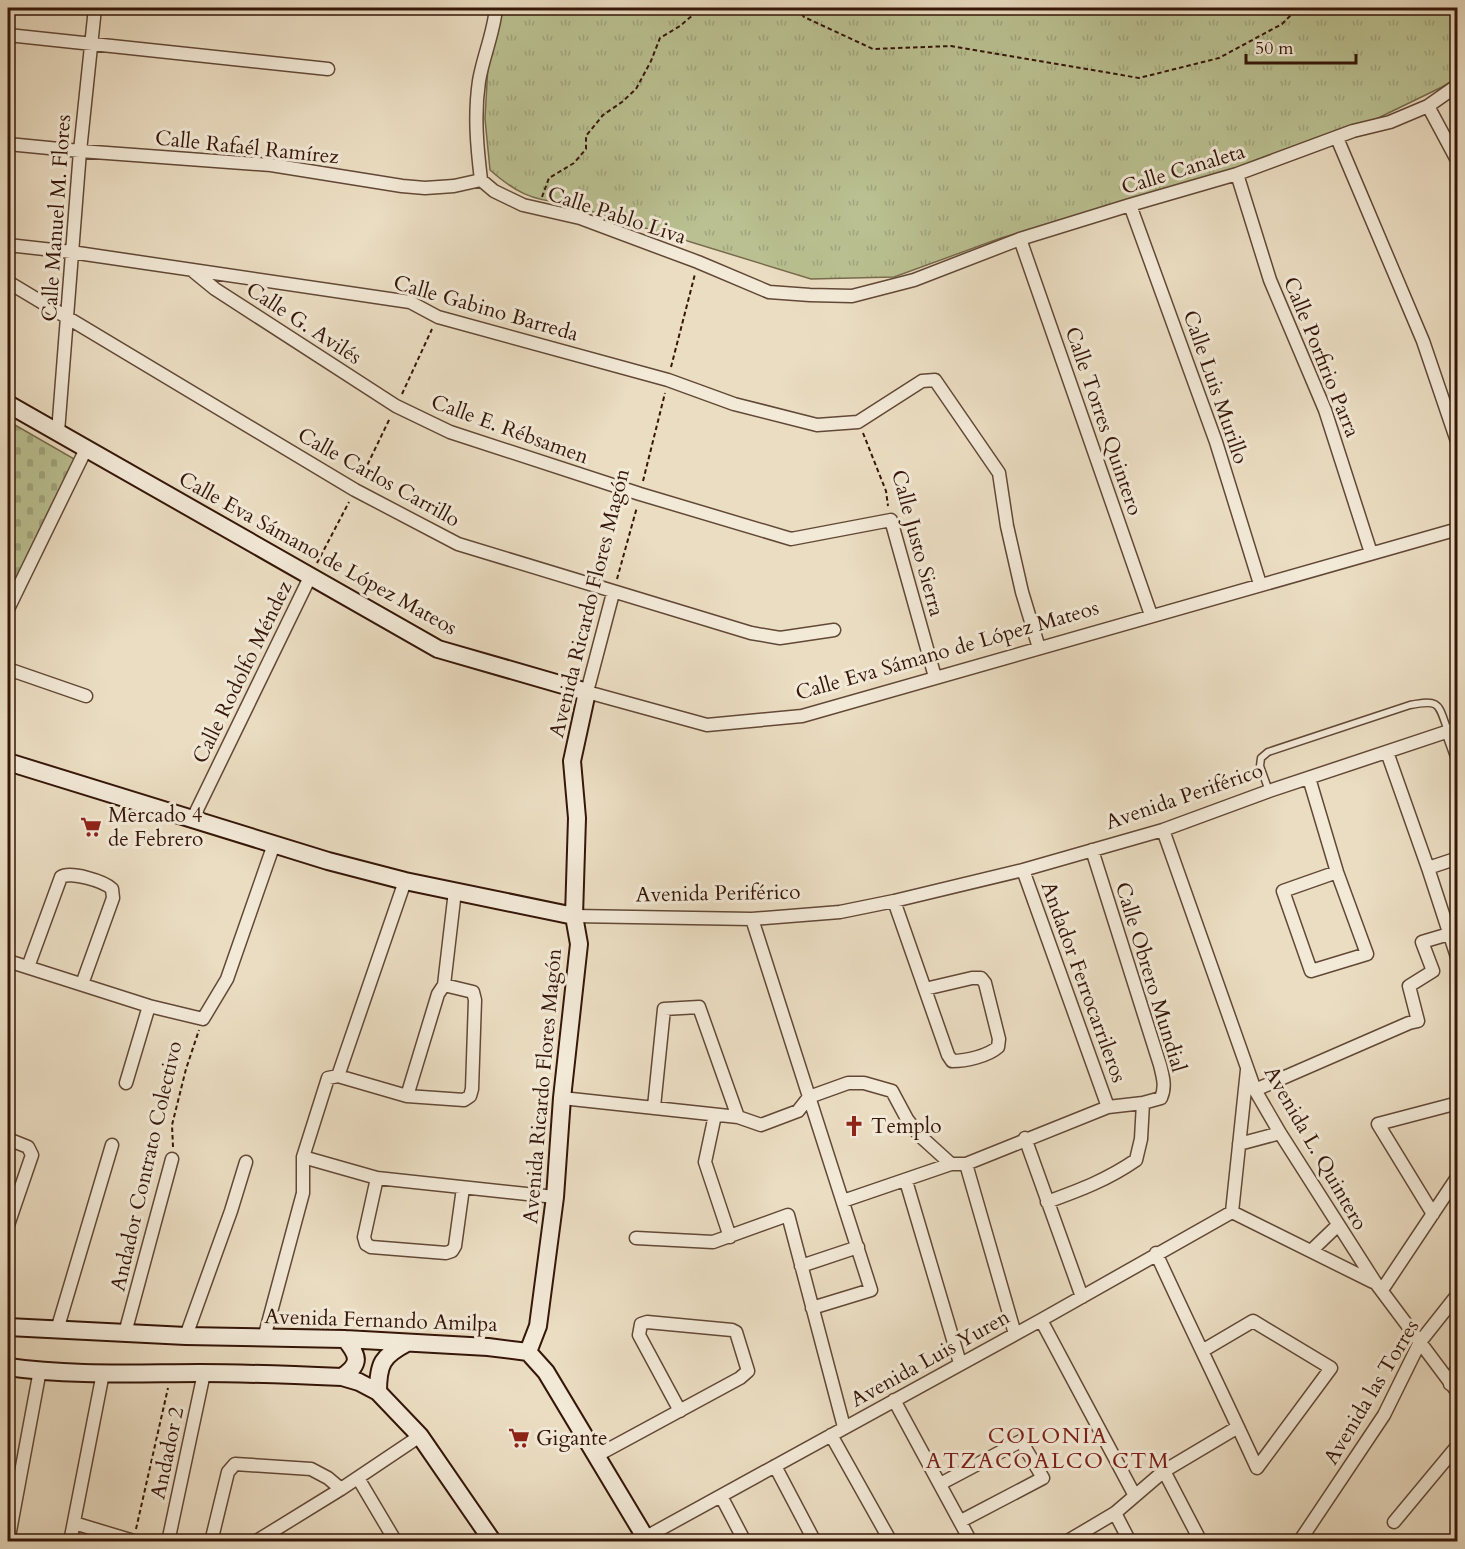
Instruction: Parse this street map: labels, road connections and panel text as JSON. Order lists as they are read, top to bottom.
{
  "streets": {
    "street": [
      "Calle Rafaél Ramírez",
      "Calle Canaleta",
      "Calle Pablo Liva",
      "Calle Manuel M. Flores",
      "Calle Gabino Barreda",
      "Calle G. Avilés",
      "Calle Porfirio Parra",
      "Calle Luis Murillo",
      "Calle Torres Quintero",
      "Calle E. Rébsamen",
      "Calle Carlos Carrillo",
      "Calle Justo Sierra",
      "Calle Eva Sámano de López Mateos",
      "Avenida Ricardo Flores Magón",
      "Calle Rodolfo Méndez",
      "Avenida Periférico",
      "Calle Obrero Mundial",
      "Andador Ferrocarrileros",
      "Avenida L. Quintero",
      "Andador Contrato Colectivo",
      "Avenida Fernando Amilpa",
      "Avenida Luis Yuren",
      "Avenida las Torres",
      "Andador 2"
    ]
  },
  "crossings": [
    ["Calle Rafaél Ramírez", "Calle Pablo Liva"],
    ["Calle Rafaél Ramírez", "Calle Manuel M. Flores"],
    ["Calle Canaleta", "Calle Pablo Liva"],
    ["Calle Canaleta", "Calle Porfirio Parra"],
    ["Calle Canaleta", "Calle Luis Murillo"],
    ["Calle Canaleta", "Calle Torres Quintero"],
    ["Calle Pablo Liva", "Avenida Ricardo Flores Magón"],
    ["Calle Manuel M. Flores", "Calle Gabino Barreda"],
    ["Calle Manuel M. Flores", "Calle Carlos Carrillo"],
    ["Calle Manuel M. Flores", "Calle Eva Sámano de López Mateos"],
    ["Calle Gabino Barreda", "Calle G. Avilés"],
    ["Calle Gabino Barreda", "Calle Justo Sierra"],
    ["Calle Gabino Barreda", "Calle Eva Sámano de López Mateos"],
    ["Calle Gabino Barreda", "Avenida Ricardo Flores Magón"],
    ["Calle Gabino Barreda", "Calle Rodolfo Méndez"],
    ["Calle G. Avilés", "Calle E. Rébsamen"],
    ["Calle G. Avilés", "Calle Rodolfo Méndez"],
    ["Calle Porfirio Parra", "Calle Eva Sámano de López Mateos"],
    ["Calle Luis Murillo", "Calle Eva Sámano de López Mateos"],
    ["Calle Torres Quintero", "Calle Eva Sámano de López Mateos"],
    ["Calle E. Rébsamen", "Calle Justo Sierra"],
    ["Calle E. Rébsamen", "Avenida Ricardo Flores Magón"],
    ["Calle E. Rébsamen", "Calle Rodolfo Méndez"],
    ["Calle Carlos Carrillo", "Avenida Ricardo Flores Magón"],
    ["Calle Carlos Carrillo", "Calle Rodolfo Méndez"],
    ["Calle Justo Sierra", "Calle Eva Sámano de López Mateos"],
    ["Calle Eva Sámano de López Mateos", "Avenida Ricardo Flores Magón"],
    ["Calle Eva Sámano de López Mateos", "Calle Rodolfo Méndez"],
    ["Avenida Ricardo Flores Magón", "Avenida Periférico"],
    ["Avenida Ricardo Flores Magón", "Avenida Fernando Amilpa"],
    ["Calle Rodolfo Méndez", "Avenida Periférico"],
    ["Avenida Periférico", "Calle Obrero Mundial"],
    ["Avenida Periférico", "Andador Ferrocarrileros"],
    ["Avenida Periférico", "Avenida L. Quintero"],
    ["Avenida Periférico", "Andador Contrato Colectivo"],
    ["Calle Obrero Mundial", "Andador Ferrocarrileros"],
    ["Avenida L. Quintero", "Avenida las Torres"],
    ["Andador Contrato Colectivo", "Avenida Fernando Amilpa"]
  ],
  "districts": ["COLONIA ATZACOALCO CTM"],
  "places": {
    "supermarket": ["Mercado 4 de Febrero", "Gigante"],
    "church": ["Templo"]
  },
  "scale_bar": "50 m"
}
